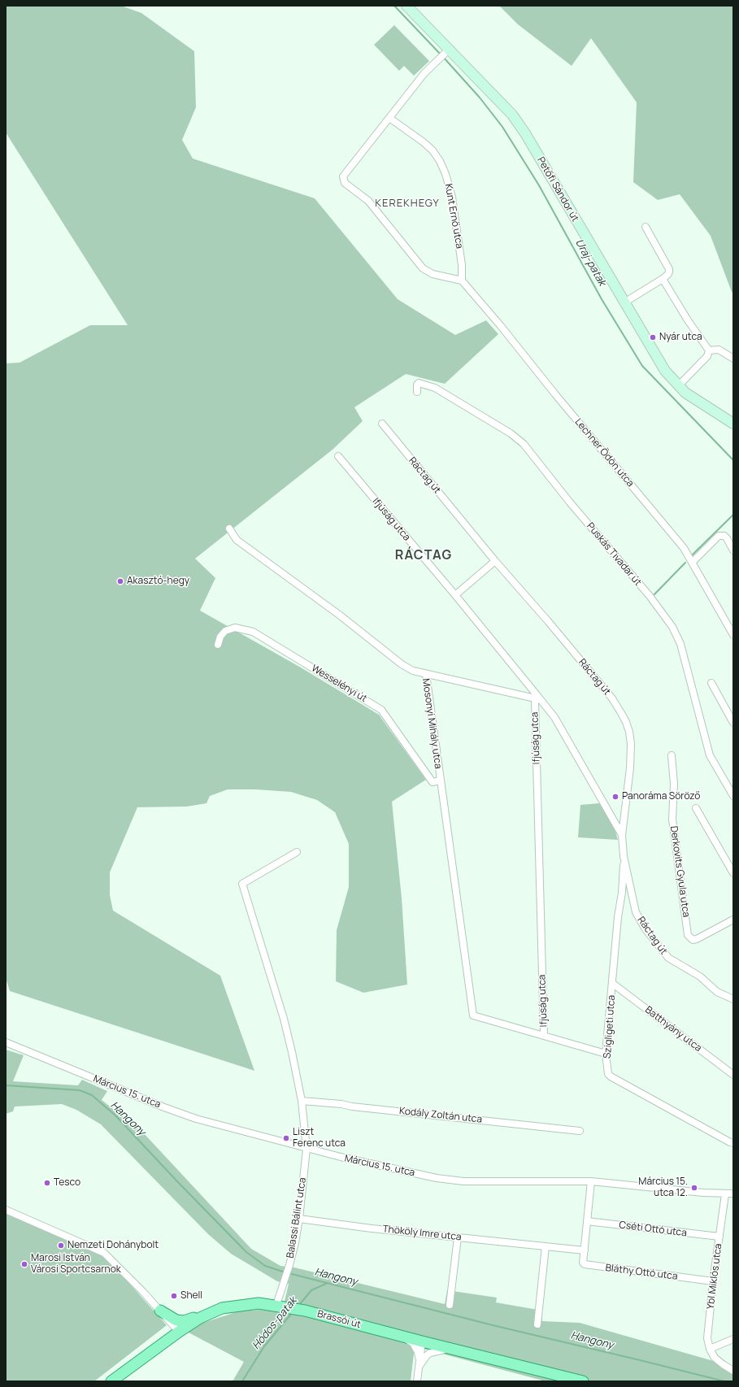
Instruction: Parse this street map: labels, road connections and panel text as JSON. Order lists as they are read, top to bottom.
{
  "streets": {
    "main road": ["Brassói út"],
    "street": [
      "Petőfi Sándor út",
      "Kunt Ernő utca",
      "Lechner Ödön utca",
      "Ráctag út",
      "Ifjúság utca",
      "Puskás Tivadar út",
      "Wesselényi út",
      "Mosonyi Mihály utca",
      "Derkovits Gyula utca",
      "Szigligeti utca",
      "Batthyány utca",
      "Március 15. utca",
      "Kodály Zoltán utca",
      "Balassi Bálint utca",
      "Cséti Ottó utca",
      "Thököly Imre utca",
      "Bláthy Ottó utca",
      "Ybl Miklós utca"
    ]
  },
  "crossings": [
    ["Kunt Ernő utca", "Lechner Ödön utca"],
    ["Ráctag út", "Szigligeti utca"],
    ["Ifjúság utca", "Mosonyi Mihály utca"],
    ["Wesselényi út", "Mosonyi Mihály utca"],
    ["Szigligeti utca", "Batthyány utca"],
    ["Március 15. utca", "Balassi Bálint utca"],
    ["Március 15. utca", "Ybl Miklós utca"],
    ["Balassi Bálint utca", "Thököly Imre utca"],
    ["Balassi Bálint utca", "Brassói út"],
    ["Cséti Ottó utca", "Ybl Miklós utca"],
    ["Thököly Imre utca", "Bláthy Ottó utca"],
    ["Bláthy Ottó utca", "Ybl Miklós utca"]
  ],
  "districts": ["KEREKHEGY", "RÁCTAG"],
  "water": ["Uraj-patak", "Hangony", "Hódos-patak"],
  "places": [
    "Nyár utca",
    "Akasztó-hegy",
    "Panoráma Söröző",
    "Liszt Ferenc utca",
    "Tesco",
    "Március 15. utca 12.",
    "Nemzeti Dohánybolt",
    "Marosi István Városi Sportcsarnok",
    "Shell"
  ]
}
